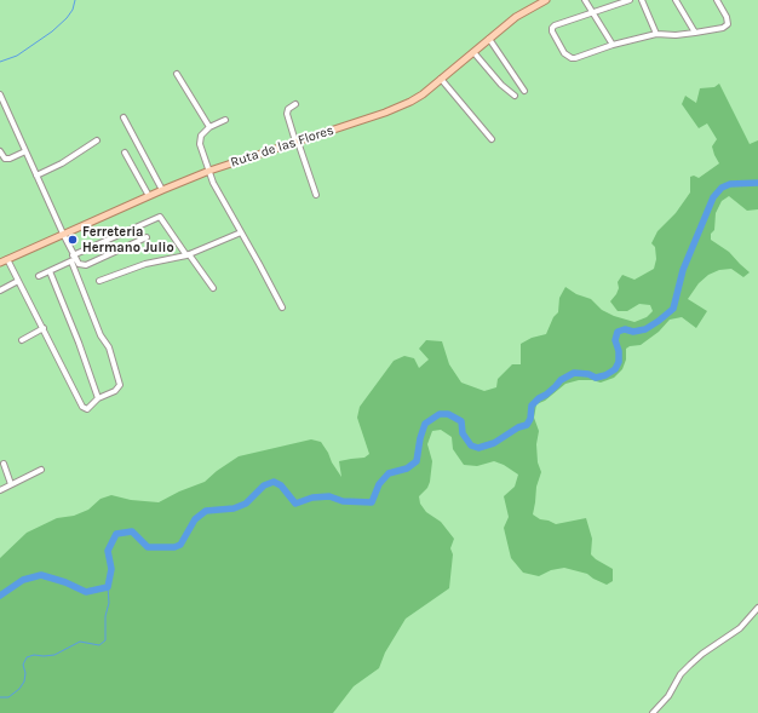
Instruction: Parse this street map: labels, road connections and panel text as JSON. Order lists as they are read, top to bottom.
{
  "streets": {
    "main road": ["Ruta de las Flores"]
  },
  "places": ["Ferreteria Hermano Julio"]
}
